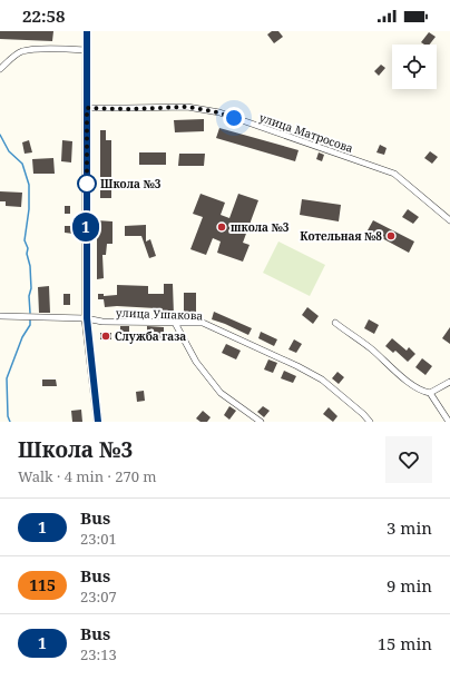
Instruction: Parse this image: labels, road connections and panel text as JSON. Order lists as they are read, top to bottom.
{
  "streets": {
    "street": ["улица Матросова", "улица Ушакова"]
  },
  "places": [
    "Школа №3",
    "школа №3",
    "Котельная №8",
    "Служба газа"
  ],
  "lines": ["bus line 1"],
  "page": {
    "status": "22:58",
    "on_map": "1",
    "heading": ["Школа №3", "Walk · 4 min · 270 m"],
    "list": [
      {
        "mark": "1",
        "name": "Bus",
        "note": "23:01",
        "value": "3 min"
      },
      {
        "mark": "115",
        "name": "Bus",
        "note": "23:07",
        "value": "9 min"
      },
      {
        "mark": "1",
        "name": "Bus",
        "note": "23:13",
        "value": "15 min"
      }
    ]
  }
}
